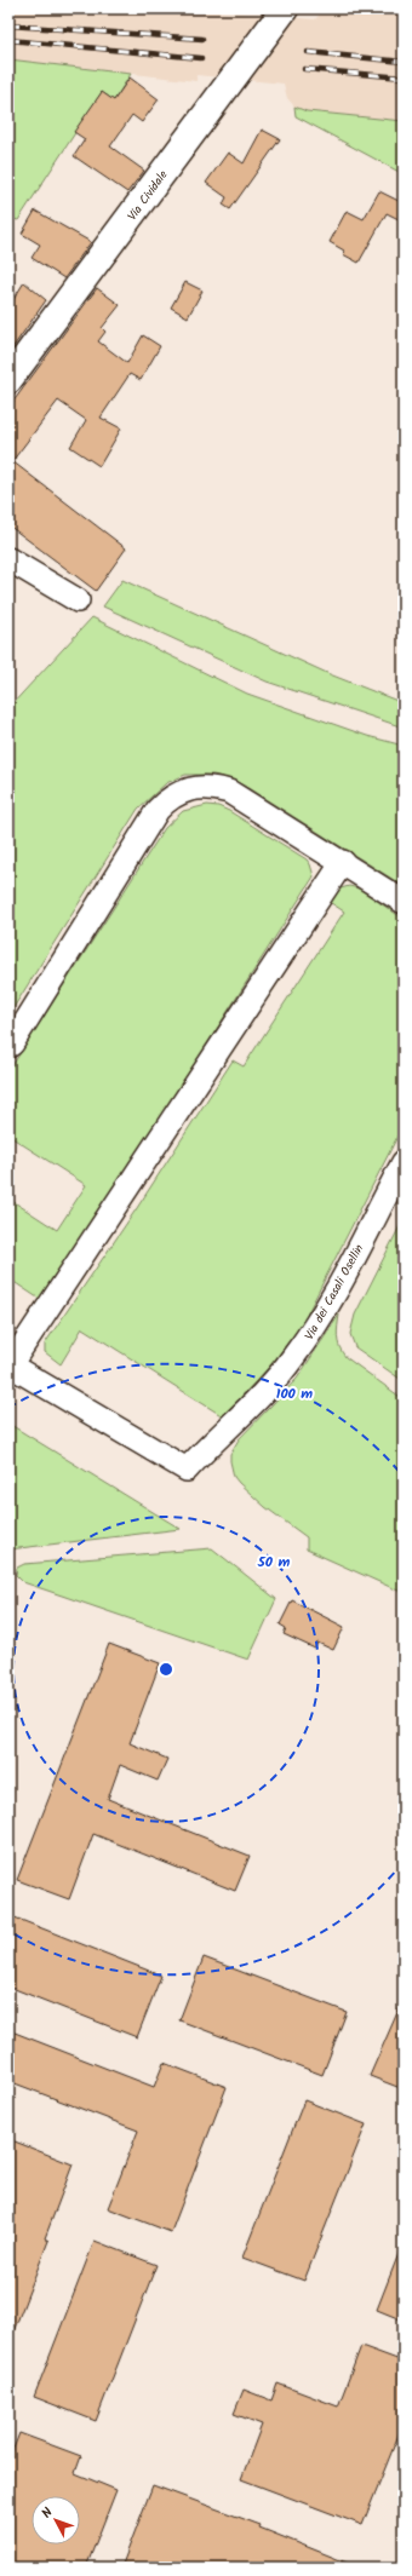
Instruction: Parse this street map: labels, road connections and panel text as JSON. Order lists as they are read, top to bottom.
{
  "streets": {
    "main road": ["Via Cividale"],
    "street": ["Via dei Casali Osellin"]
  },
  "north": "top left",
  "rings": ["100 m", "50 m"]
}
